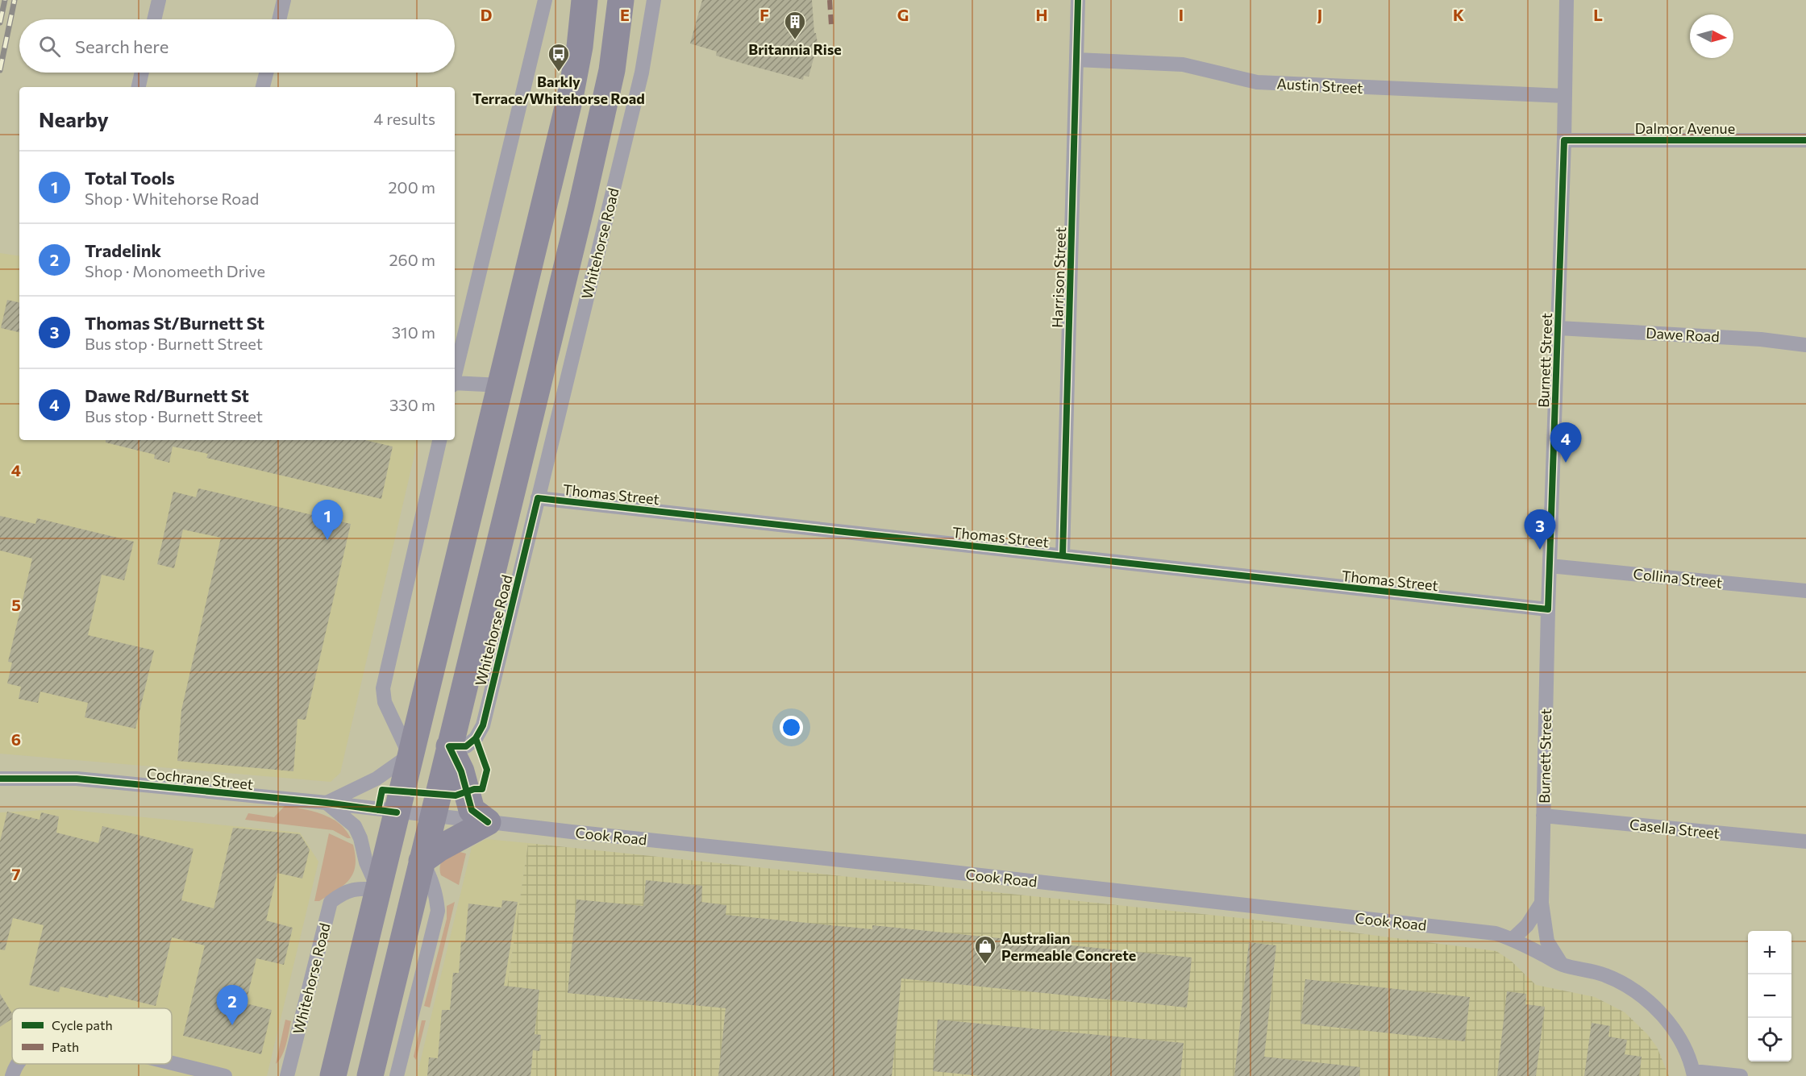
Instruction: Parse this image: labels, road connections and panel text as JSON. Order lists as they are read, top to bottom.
{
  "streets": {
    "highway": ["Whitehorse Road"],
    "street": [
      "Austin Street",
      "Dalmor Avenue",
      "Harrison Street",
      "Dawe Road",
      "Burnett Street",
      "Thomas Street",
      "Collina Street",
      "Cochrane Street",
      "Casella Street",
      "Cook Road"
    ]
  },
  "crossings": [
    ["Austin Street", "Harrison Street"],
    ["Austin Street", "Burnett Street"],
    ["Dalmor Avenue", "Burnett Street"],
    ["Whitehorse Road", "Thomas Street"],
    ["Whitehorse Road", "Cochrane Street"],
    ["Whitehorse Road", "Cook Road"],
    ["Harrison Street", "Thomas Street"],
    ["Dawe Road", "Burnett Street"],
    ["Burnett Street", "Thomas Street"],
    ["Burnett Street", "Collina Street"],
    ["Burnett Street", "Casella Street"],
    ["Burnett Street", "Cook Road"],
    ["Cochrane Street", "Cook Road"]
  ],
  "places": {
    "building": ["Britannia Rise"],
    "bus stop": ["Barkly Terrace/Whitehorse Road"],
    "shop": ["Australian Permeable Concrete"]
  },
  "legend": ["Cycle path", "Path"],
  "north": "right",
  "page": {
    "search": "Search here",
    "heading": ["Nearby", "4 results"],
    "list": [
      {
        "mark": "1",
        "name": "Total Tools",
        "note": "Shop · Whitehorse Road",
        "value": "200 m"
      },
      {
        "mark": "2",
        "name": "Tradelink",
        "note": "Shop · Monomeeth Drive",
        "value": "260 m"
      },
      {
        "mark": "3",
        "name": "Thomas St/Burnett St",
        "note": "Bus stop · Burnett Street",
        "value": "310 m"
      },
      {
        "mark": "4",
        "name": "Dawe Rd/Burnett St",
        "note": "Bus stop · Burnett Street",
        "value": "330 m"
      }
    ],
    "pins": [
      "4",
      "1",
      "3",
      "2"
    ],
    "map_buttons": ["+", "−"]
  },
  "grid": {
    "columns": [
      "D",
      "E",
      "F",
      "G",
      "H",
      "I",
      "J",
      "K",
      "L"
    ],
    "rows": [
      "4",
      "5",
      "6",
      "7"
    ]
  }
}
